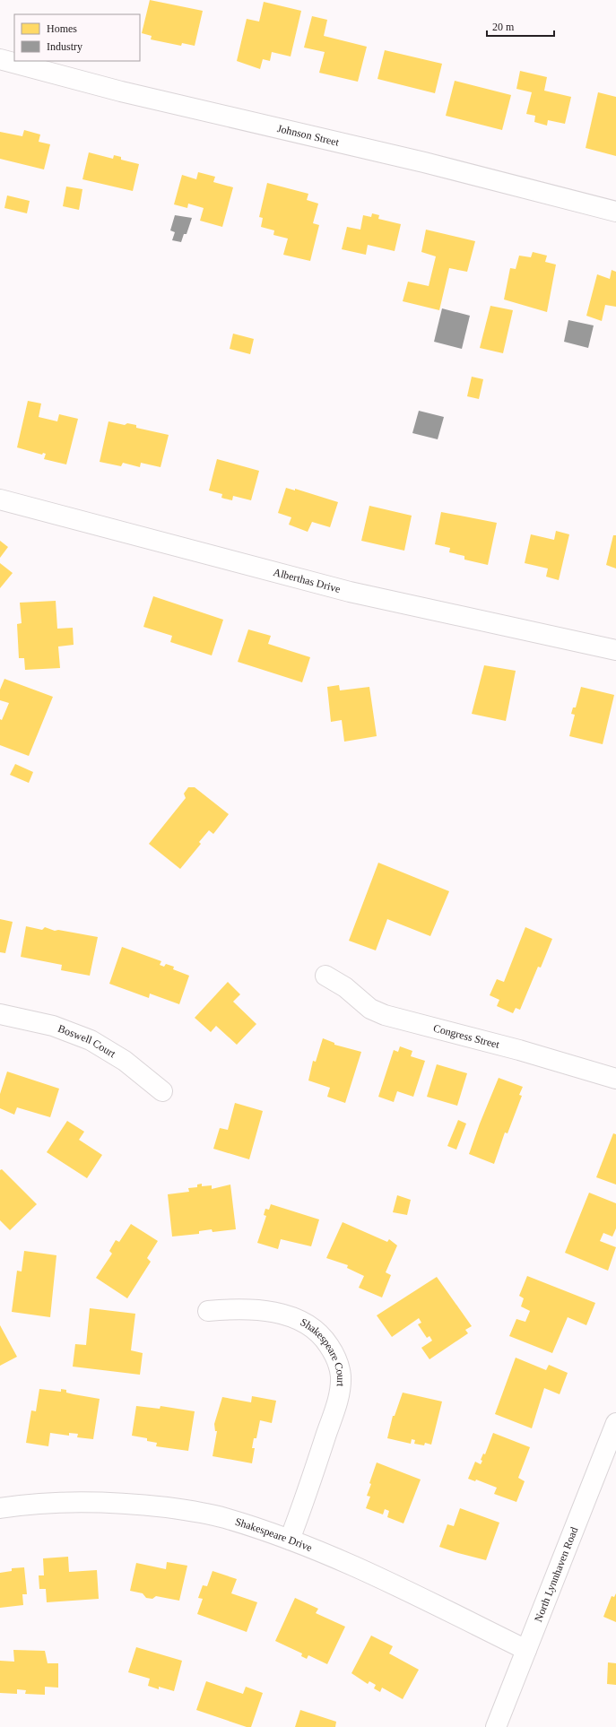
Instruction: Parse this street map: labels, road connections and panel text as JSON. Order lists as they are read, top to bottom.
{
  "streets": {
    "street": [
      "Johnson Street",
      "Alberthas Drive",
      "Congress Street",
      "Boswell Court",
      "Shakespeare Court",
      "Shakespeare Drive",
      "North Lynnhaven Road"
    ]
  },
  "crossings": [
    ["Shakespeare Court", "Shakespeare Drive"],
    ["Shakespeare Drive", "North Lynnhaven Road"]
  ],
  "legend": ["Homes", "Industry"],
  "scale_bar": "20 m"
}
